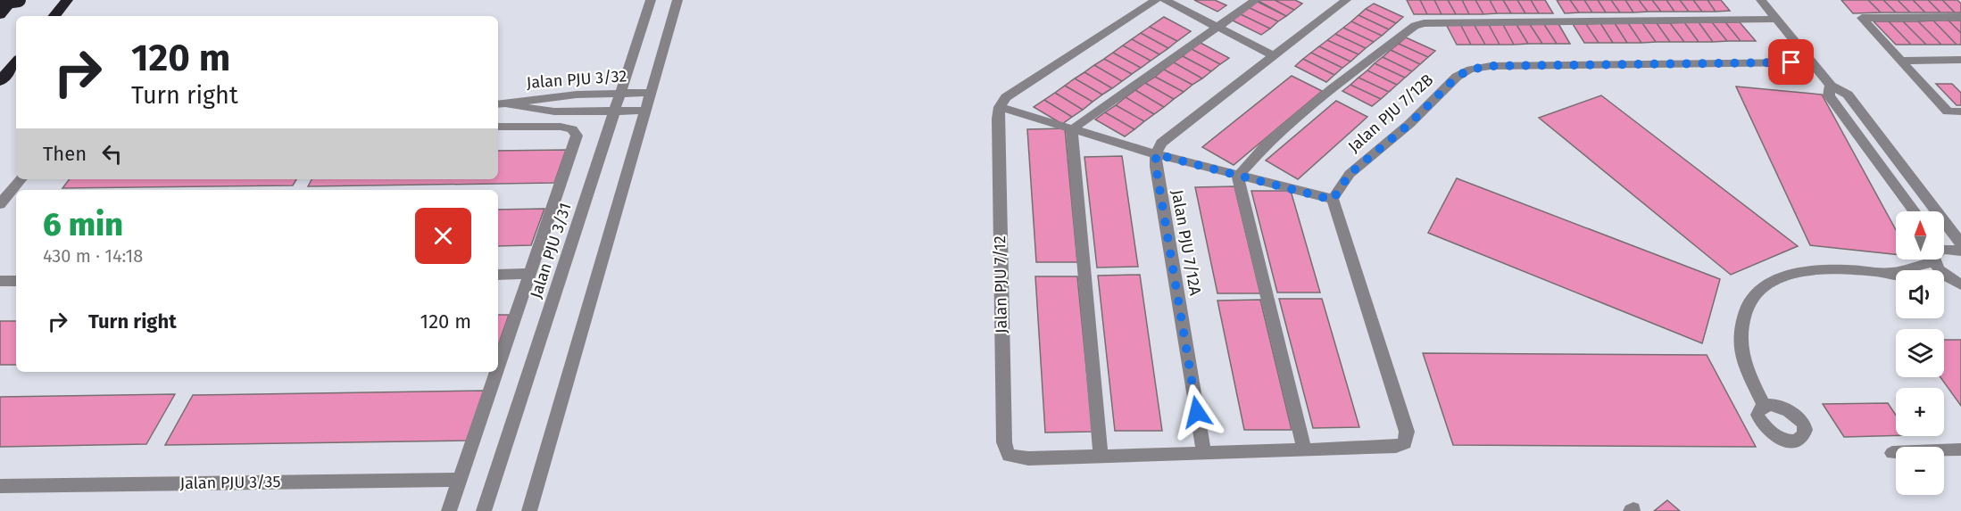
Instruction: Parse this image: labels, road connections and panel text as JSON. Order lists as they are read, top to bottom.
{
  "streets": {
    "street": [
      "Jalan PJU 3/32",
      "Jalan PJU 7/12B",
      "Jalan PJU 7/12A",
      "Jalan PJU 3/31",
      "Jalan PJU 7/12",
      "Jalan PJU 3/35"
    ]
  },
  "crossings": [
    ["Jalan PJU 3/32", "Jalan PJU 3/31"],
    ["Jalan PJU 7/12A", "Jalan PJU 7/12"]
  ],
  "north": "top",
  "page": {
    "turn": ["120 m", "Turn right"],
    "then": "Then",
    "heading": ["6 min", "430 m · 14:18"],
    "map_buttons": ["+", "−"],
    "list": [
      {
        "name": "Turn right",
        "value": "120 m"
      }
    ]
  }
}
